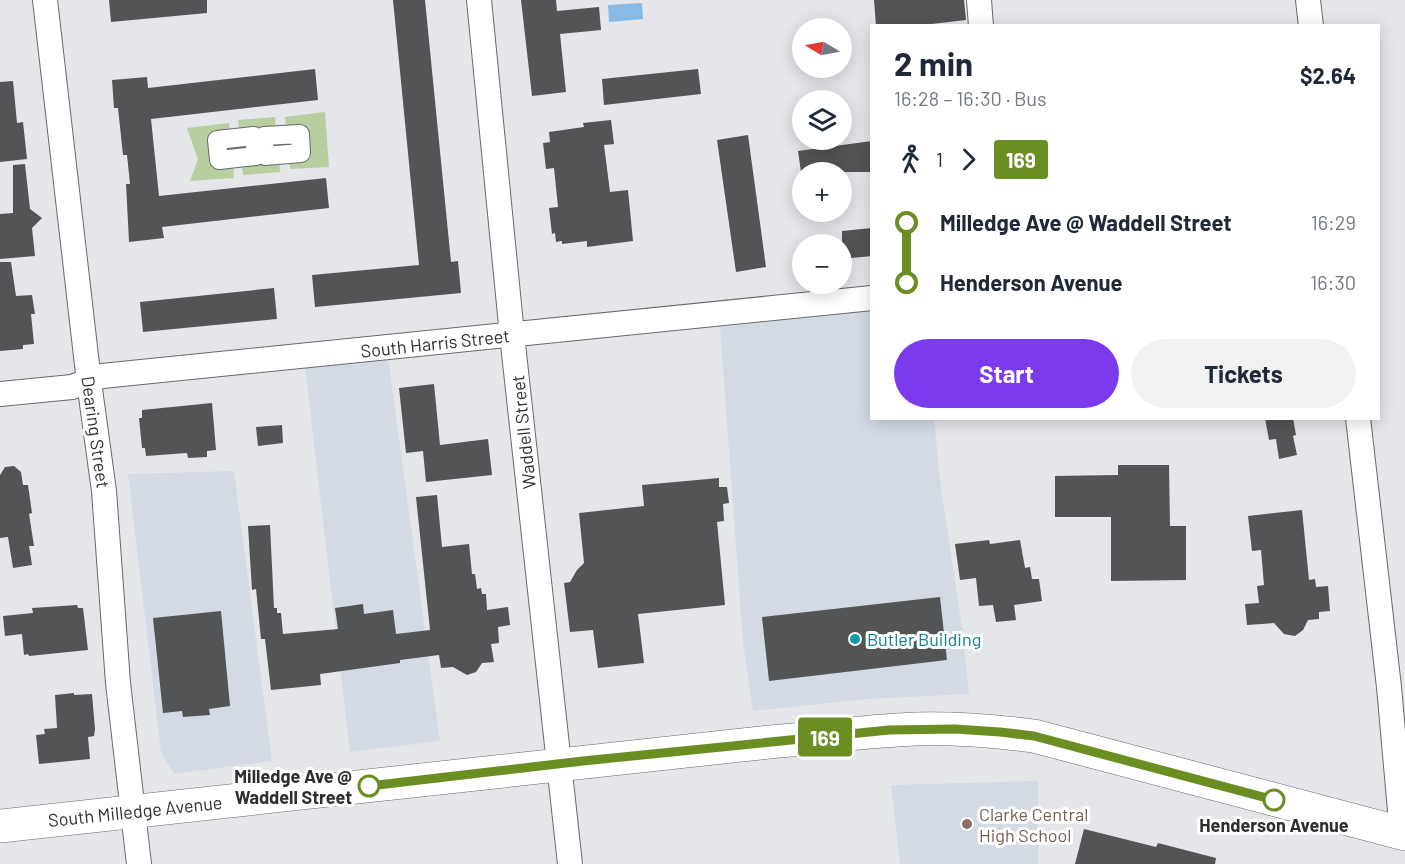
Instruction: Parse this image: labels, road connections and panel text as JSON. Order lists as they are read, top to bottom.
{
  "streets": {
    "main road": ["South Milledge Avenue"],
    "street": ["South Harris Street", "Dearing Street", "Waddell Street"]
  },
  "crossings": [
    ["South Harris Street", "Dearing Street"],
    ["South Harris Street", "Waddell Street"],
    ["Dearing Street", "South Milledge Avenue"],
    ["Waddell Street", "South Milledge Avenue"]
  ],
  "places": [
    "Butler Building",
    "Milledge Ave @ Waddell Street",
    "Henderson Avenue",
    "Clarke Central High School"
  ],
  "lines": ["bus line 169"],
  "north": "left",
  "page": {
    "on_map": "169",
    "map_buttons": ["+", "−"],
    "heading": ["2 min", "16:28 – 16:30 · Bus", "$2.64"],
    "legs": ["1", "169"],
    "list": [
      {
        "name": "Milledge Ave @ Waddell Street",
        "value": "16:29"
      },
      {
        "name": "Henderson Avenue",
        "value": "16:30"
      }
    ],
    "buttons": ["Start", "Tickets"]
  }
}
